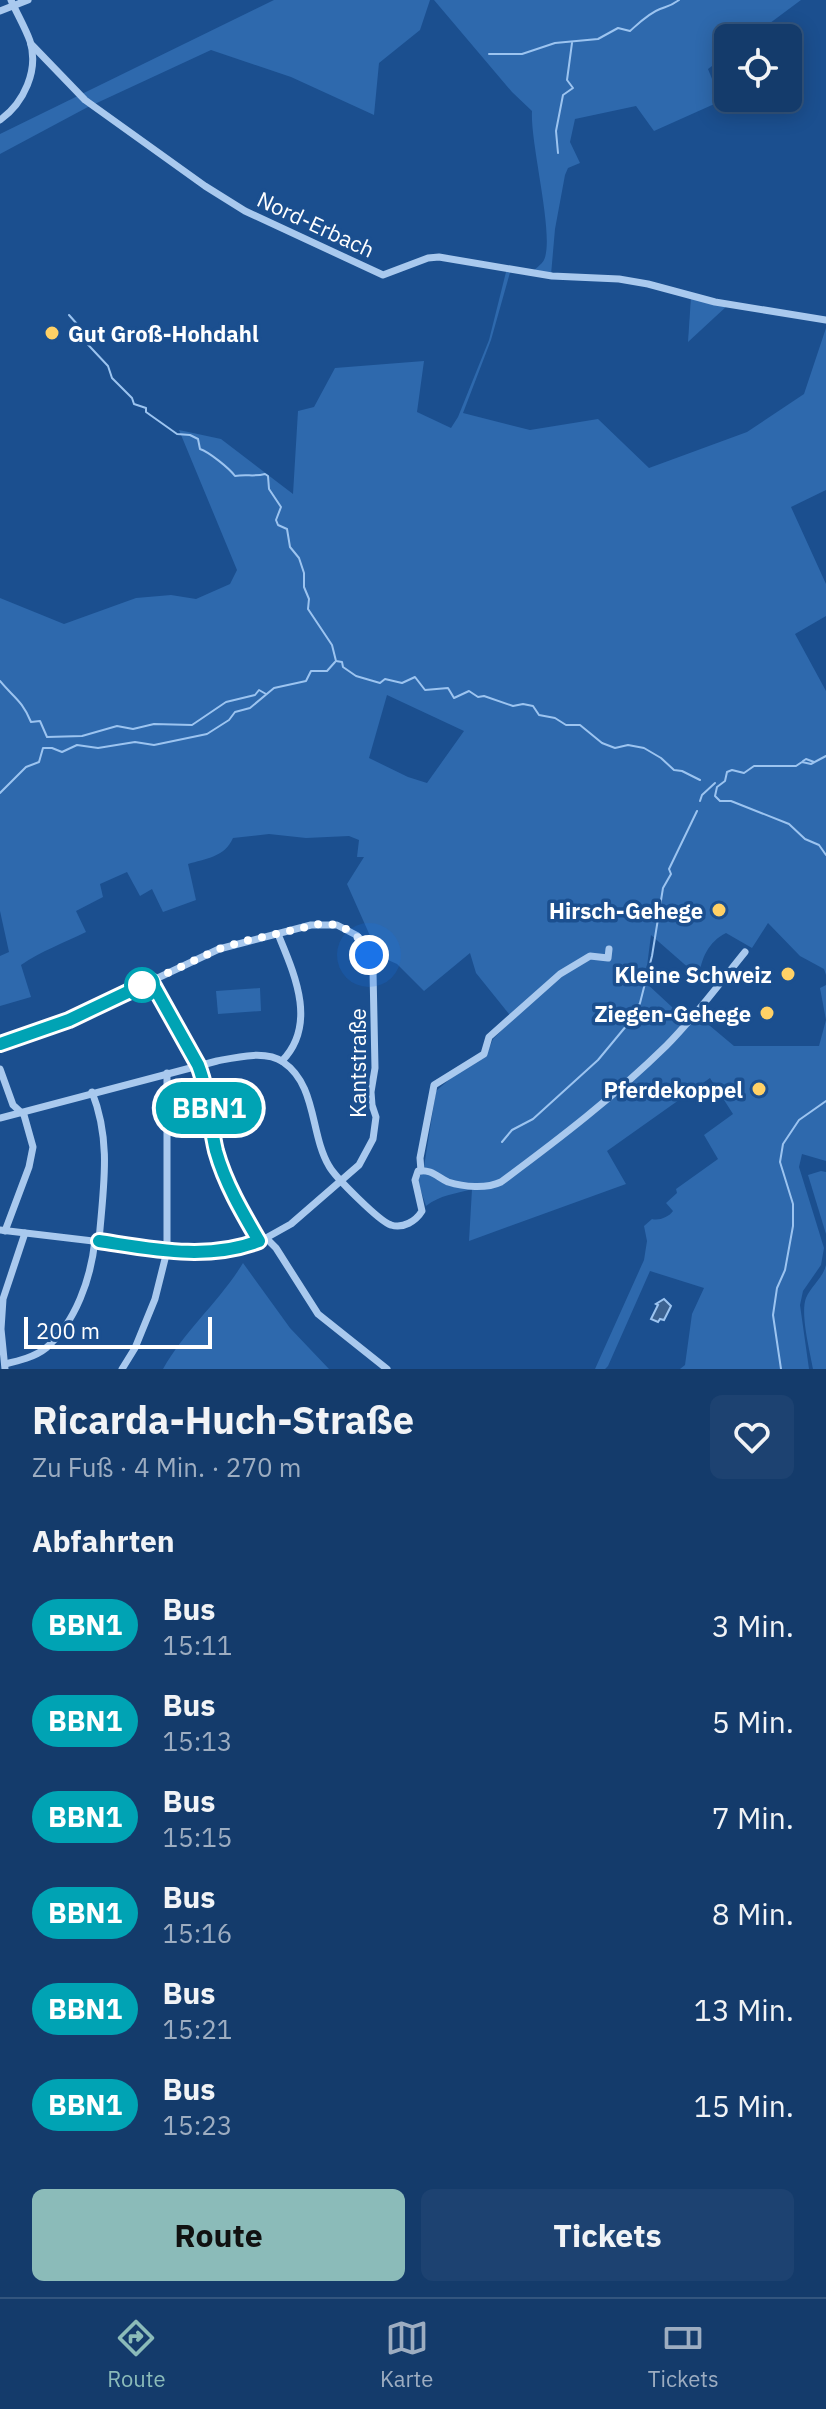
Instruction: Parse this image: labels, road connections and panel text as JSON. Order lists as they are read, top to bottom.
{
  "streets": {
    "street": ["Nord-Erbach", "Kantstraße"]
  },
  "places": [
    "Gut Groß-Hohdahl",
    "Hirsch-Gehege",
    "Kleine Schweiz",
    "Ziegen-Gehege",
    "Pferdekoppel"
  ],
  "lines": ["bus line BBN1"],
  "scale_bar": "200 m",
  "page": {
    "on_map": "BBN1",
    "scale": "200 m",
    "heading": [
      ["Ricarda-Huch-Straße", "Zu Fuß · 4 Min. · 270 m"],
      "Abfahrten"
    ],
    "list": [
      {
        "mark": "BBN1",
        "name": "Bus",
        "note": "15:11",
        "value": "3 Min."
      },
      {
        "mark": "BBN1",
        "name": "Bus",
        "note": "15:13",
        "value": "5 Min."
      },
      {
        "mark": "BBN1",
        "name": "Bus",
        "note": "15:15",
        "value": "7 Min."
      },
      {
        "mark": "BBN1",
        "name": "Bus",
        "note": "15:16",
        "value": "8 Min."
      },
      {
        "mark": "BBN1",
        "name": "Bus",
        "note": "15:21",
        "value": "13 Min."
      },
      {
        "mark": "BBN1",
        "name": "Bus",
        "note": "15:23",
        "value": "15 Min."
      }
    ],
    "buttons": ["Route", "Tickets"],
    "tabs": ["Route", "Karte", "Tickets"]
  }
}
